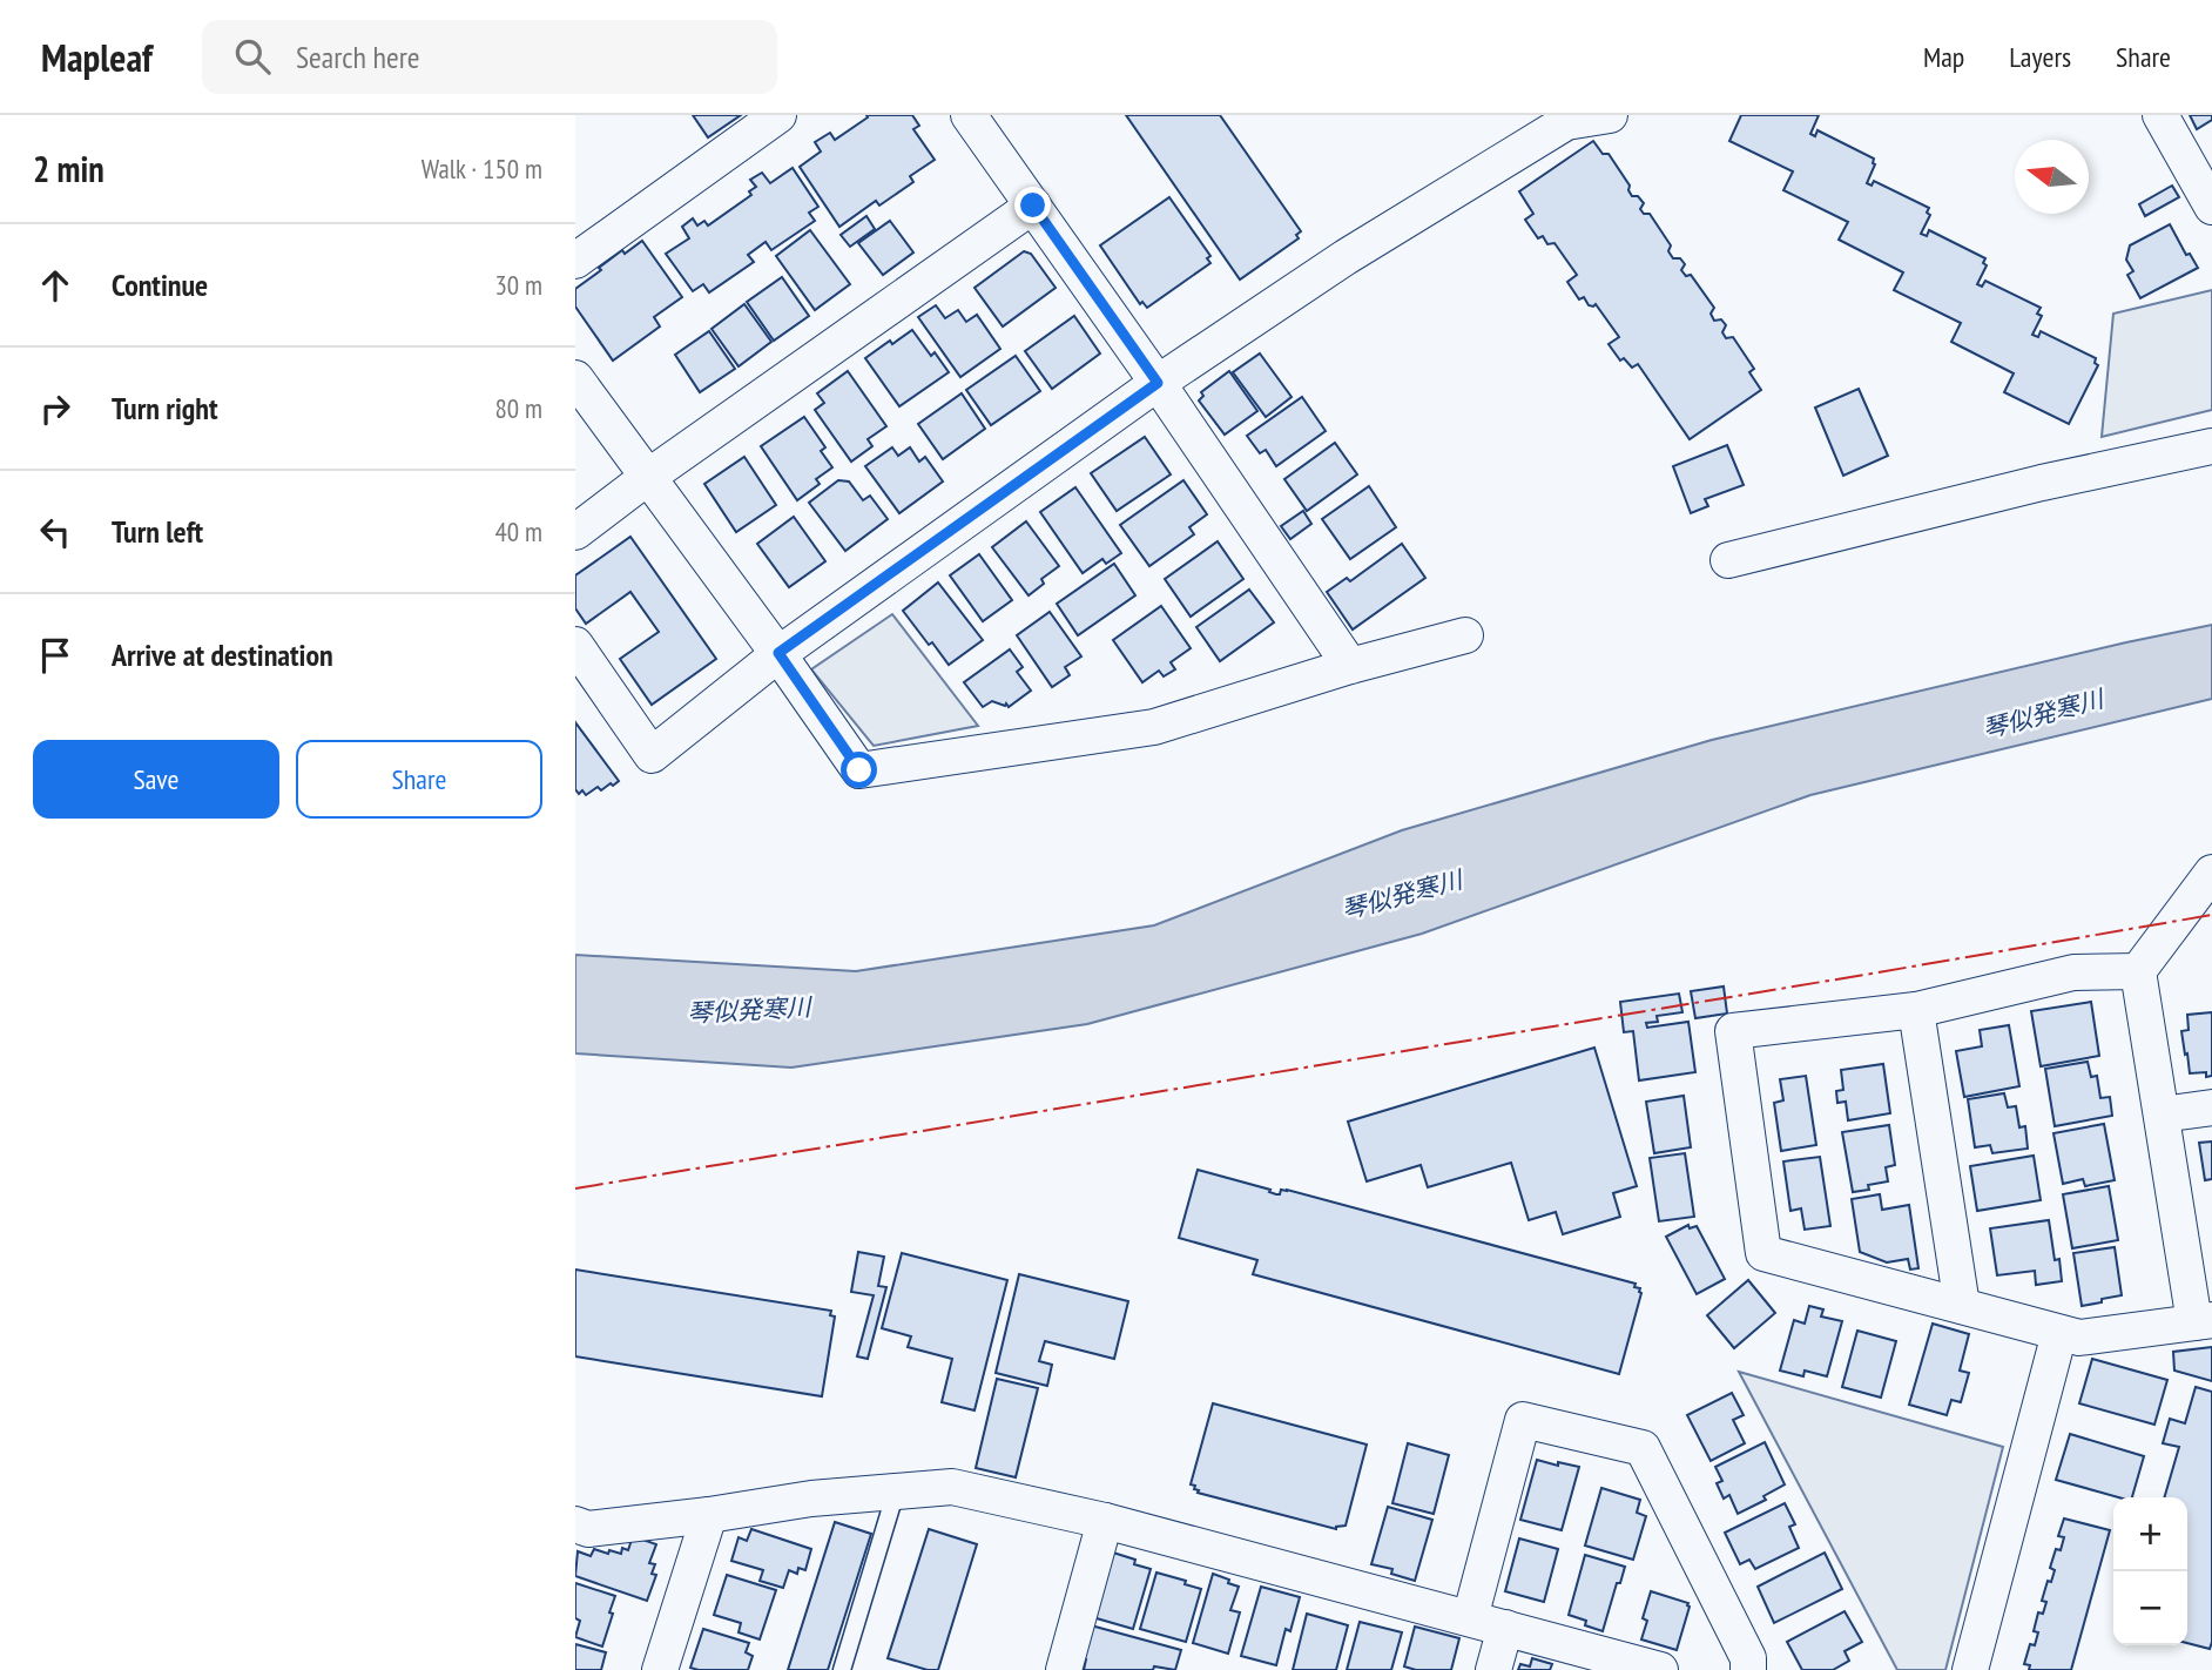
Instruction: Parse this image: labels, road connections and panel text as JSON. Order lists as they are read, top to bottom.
{
  "water": ["琴似発寒川"],
  "north": "left",
  "page": {
    "header": "Mapleaf",
    "search": "Search here",
    "nav": ["Map", "Layers", "Share"],
    "heading": ["2 min", "Walk · 150 m"],
    "list": [
      ["Continue", "30 m"],
      ["Turn right", "80 m"],
      ["Turn left", "40 m"],
      "Arrive at destination"
    ],
    "buttons": ["Save", "Share"],
    "map_buttons": ["+", "−"]
  }
}
